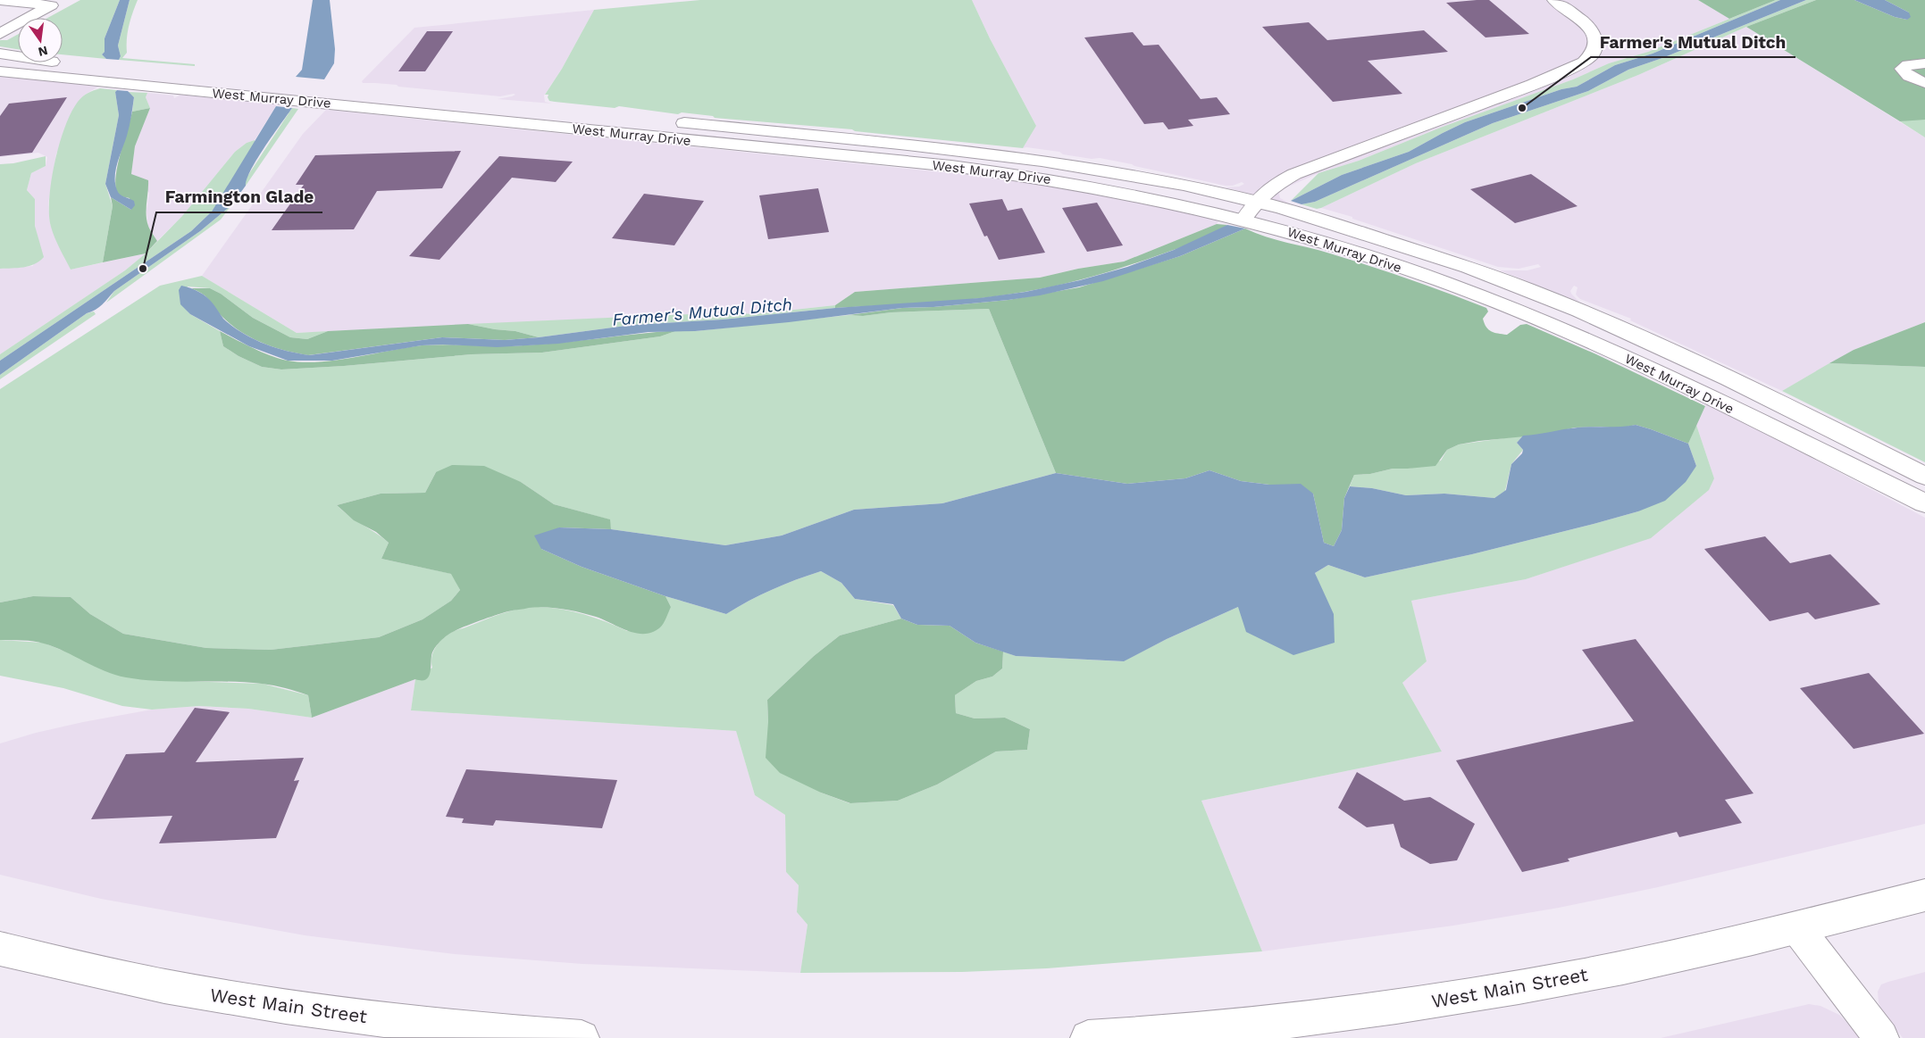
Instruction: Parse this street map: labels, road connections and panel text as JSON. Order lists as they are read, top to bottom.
{
  "streets": {
    "main road": ["West Murray Drive", "West Main Street"]
  },
  "water": ["Farmer's Mutual Ditch"],
  "places": ["Farmer's Mutual Ditch", "Farmington Glade"],
  "north": "bottom"
}
